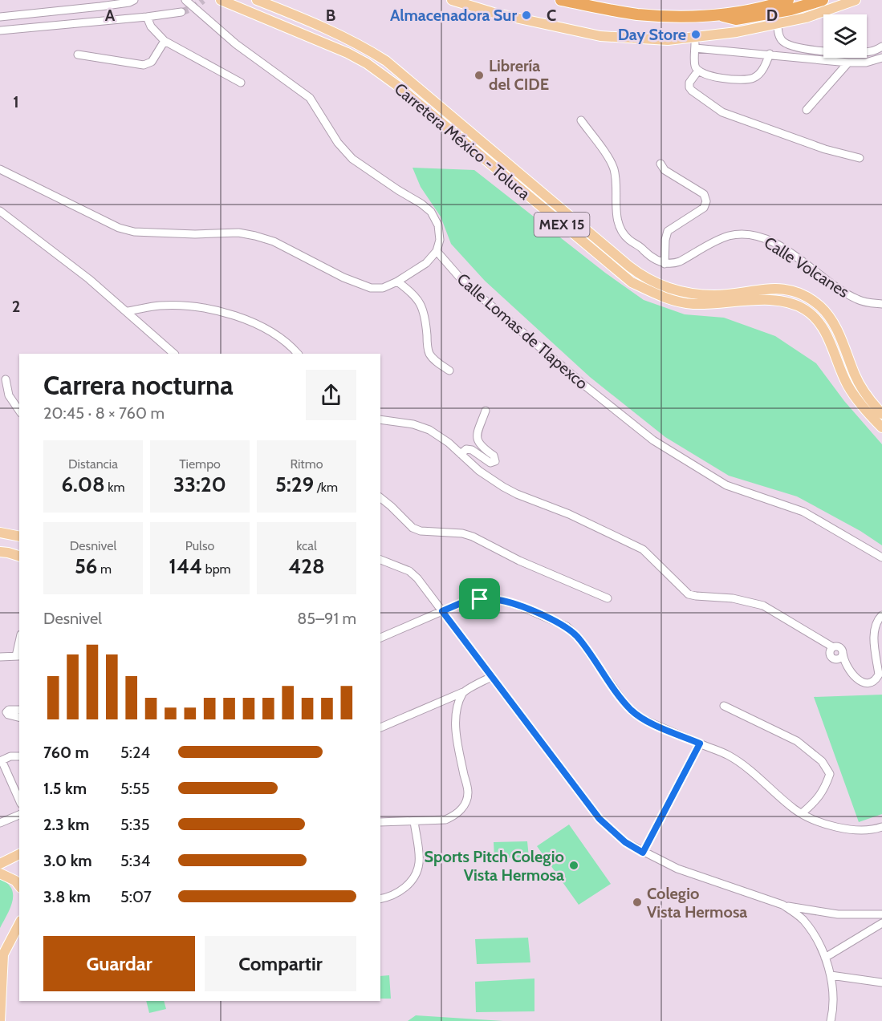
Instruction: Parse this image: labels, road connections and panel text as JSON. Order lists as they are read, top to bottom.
{
  "streets": {
    "main road": ["Carretera México - Toluca", "MEX 15"],
    "street": ["Calle Volcanes", "Calle Lomas de Tlapexco"]
  },
  "places": [
    "Almacenadora Sur",
    "Day Store",
    "Librería del CIDE",
    "Sports Pitch Colegio Vista Hermosa",
    "Colegio Vista Hermosa"
  ],
  "page": {
    "heading": ["Carrera nocturna", "20:45 · 8 × 760 m"],
    "stats": [
      ["Distancia", "6.08 km"],
      ["Tiempo", "33:20"],
      ["Ritmo", "5:29 /km"],
      ["Desnivel", "56 m"],
      ["Pulso", "144 bpm"],
      ["kcal", "428"]
    ],
    "chart": ["Desnivel", "85–91 m"],
    "list": [
      {
        "name": "760 m",
        "note": "5:24"
      },
      {
        "name": "1.5 km",
        "note": "5:55"
      },
      {
        "name": "2.3 km",
        "note": "5:35"
      },
      {
        "name": "3.0 km",
        "note": "5:34"
      },
      {
        "name": "3.8 km",
        "note": "5:07"
      }
    ],
    "buttons": ["Guardar", "Compartir"]
  },
  "grid": {
    "columns": [
      "A",
      "B",
      "C",
      "D"
    ],
    "rows": ["1", "2"]
  }
}
